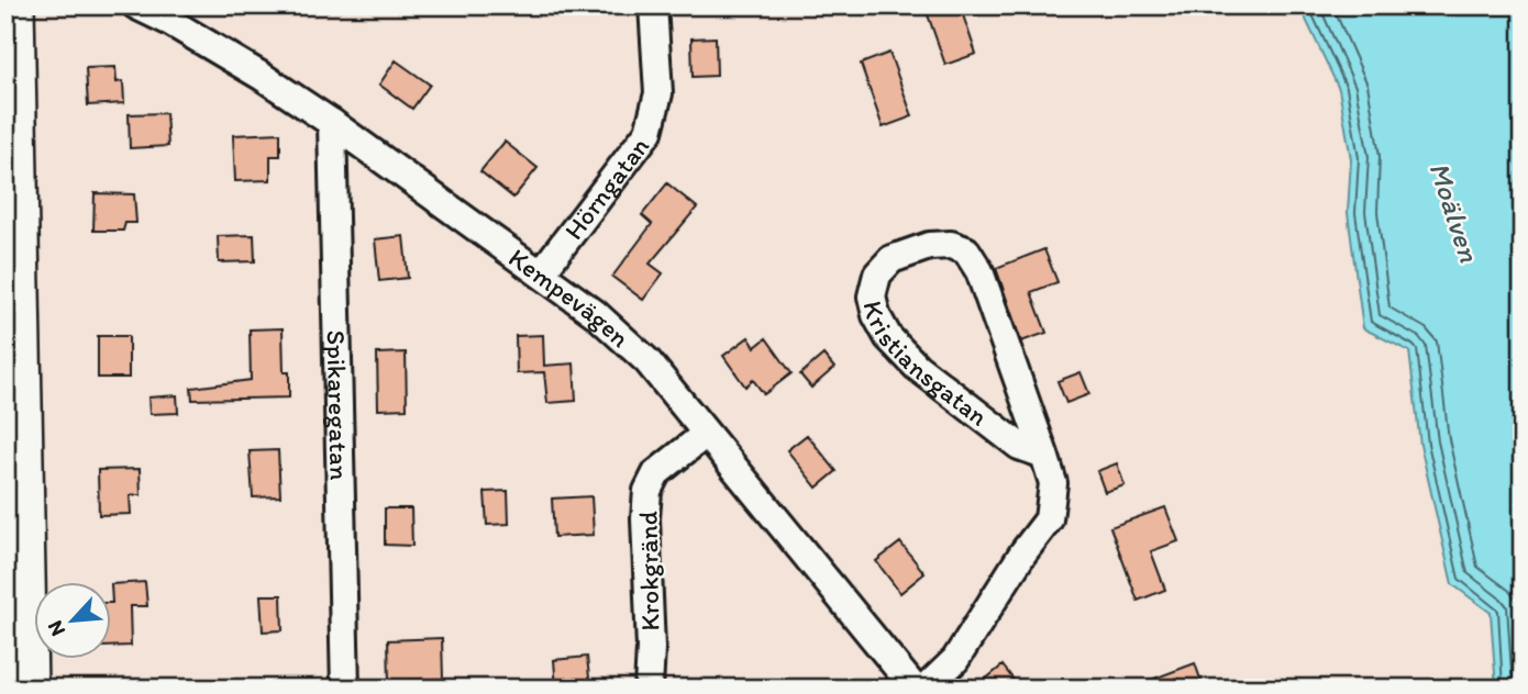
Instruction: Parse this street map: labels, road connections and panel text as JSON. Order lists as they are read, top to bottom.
{
  "streets": {
    "street": [
      "Hörngatan",
      "Kempevägen",
      "Kristiansgatan",
      "Spikaregatan",
      "Krokgränd"
    ]
  },
  "crossings": [
    ["Hörngatan", "Kempevägen"],
    ["Kempevägen", "Spikaregatan"],
    ["Kempevägen", "Krokgränd"]
  ],
  "water": ["Moälven"],
  "north": "bottom left"
}
